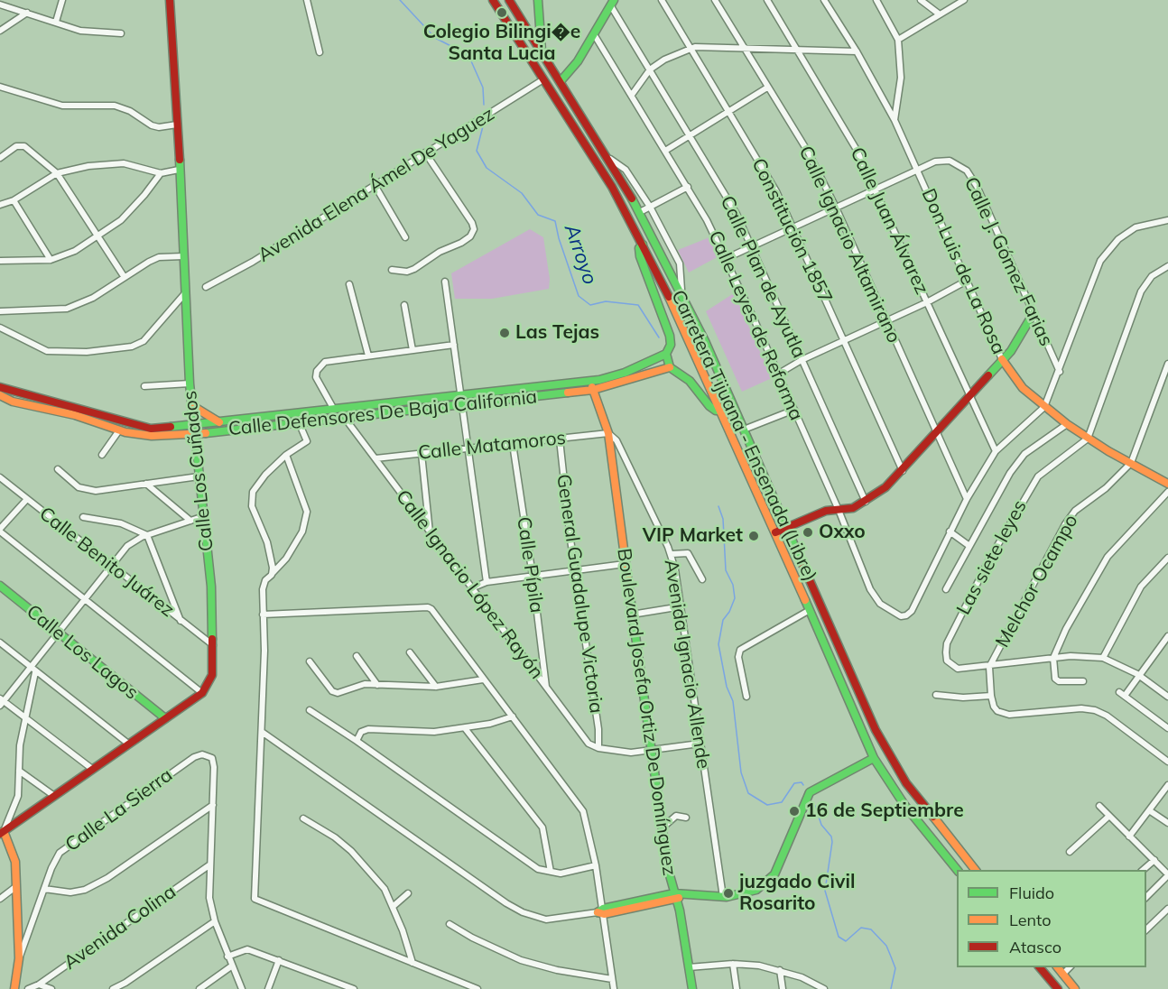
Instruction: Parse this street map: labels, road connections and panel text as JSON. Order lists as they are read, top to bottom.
{
  "streets": {
    "main road": [
      "Don Luis de La Rosa",
      "Calle Defensores De Baja California",
      "Carretera Tijuana - Ensenada (Libre)",
      "Calle Los Cuñados",
      "Calle Los Lagos",
      "Avenida Ignacio Allende",
      "Boulevard Josefa Ortiz De Domínguez",
      "Calle La Sierra"
    ],
    "street": [
      "Avenida Elena Ámel De Yaguez",
      "Calle Juan Álvarez",
      "Constitución 1857",
      "Calle Ignacio Altamirano",
      "Calle J. Gómez Farias",
      "Calle Plan de Ayutla",
      "Calle Leyes de Reforma",
      "Calle Matamoros",
      "Las siete leyes",
      "Calle Benito Juárez",
      "Calle Pípila",
      "Melchor Ocampo",
      "Calle Ignacio López Rayón",
      "General Guadalupe Victoria",
      "Avenida Colina"
    ]
  },
  "crossings": [
    ["Avenida Elena Ámel De Yaguez", "Carretera Tijuana - Ensenada (Libre)"],
    ["Calle Juan Álvarez", "Calle J. Gómez Farias"],
    ["Constitución 1857", "Calle J. Gómez Farias"],
    ["Calle Ignacio Altamirano", "Calle J. Gómez Farias"],
    ["Calle J. Gómez Farias", "Don Luis de La Rosa"],
    ["Calle J. Gómez Farias", "Calle Plan de Ayutla"],
    ["Calle J. Gómez Farias", "Calle Leyes de Reforma"],
    ["Don Luis de La Rosa", "Las siete leyes"],
    ["Don Luis de La Rosa", "Melchor Ocampo"],
    ["Calle Defensores De Baja California", "Calle Los Cuñados"],
    ["Calle Defensores De Baja California", "Calle Ignacio López Rayón"],
    ["Calle Defensores De Baja California", "Avenida Ignacio Allende"],
    ["Calle Matamoros", "Calle Pípila"],
    ["Calle Matamoros", "Calle Ignacio López Rayón"],
    ["Calle Matamoros", "General Guadalupe Victoria"],
    ["Calle Matamoros", "Avenida Ignacio Allende"],
    ["Calle Matamoros", "Boulevard Josefa Ortiz De Domínguez"],
    ["Calle Los Cuñados", "Calle Benito Juárez"],
    ["Las siete leyes", "Melchor Ocampo"],
    ["Calle Pípila", "Calle Ignacio López Rayón"],
    ["Calle Ignacio López Rayón", "General Guadalupe Victoria"],
    ["Avenida Ignacio Allende", "Boulevard Josefa Ortiz De Domínguez"]
  ],
  "water": ["Arroyo"],
  "places": [
    "Colegio Bilingi�e Santa Lucia",
    "Las Tejas",
    "Oxxo",
    "VIP Market",
    "16 de Septiembre",
    "juzgado Civil Rosarito"
  ],
  "legend": ["Fluido", "Lento", "Atasco"]
}
